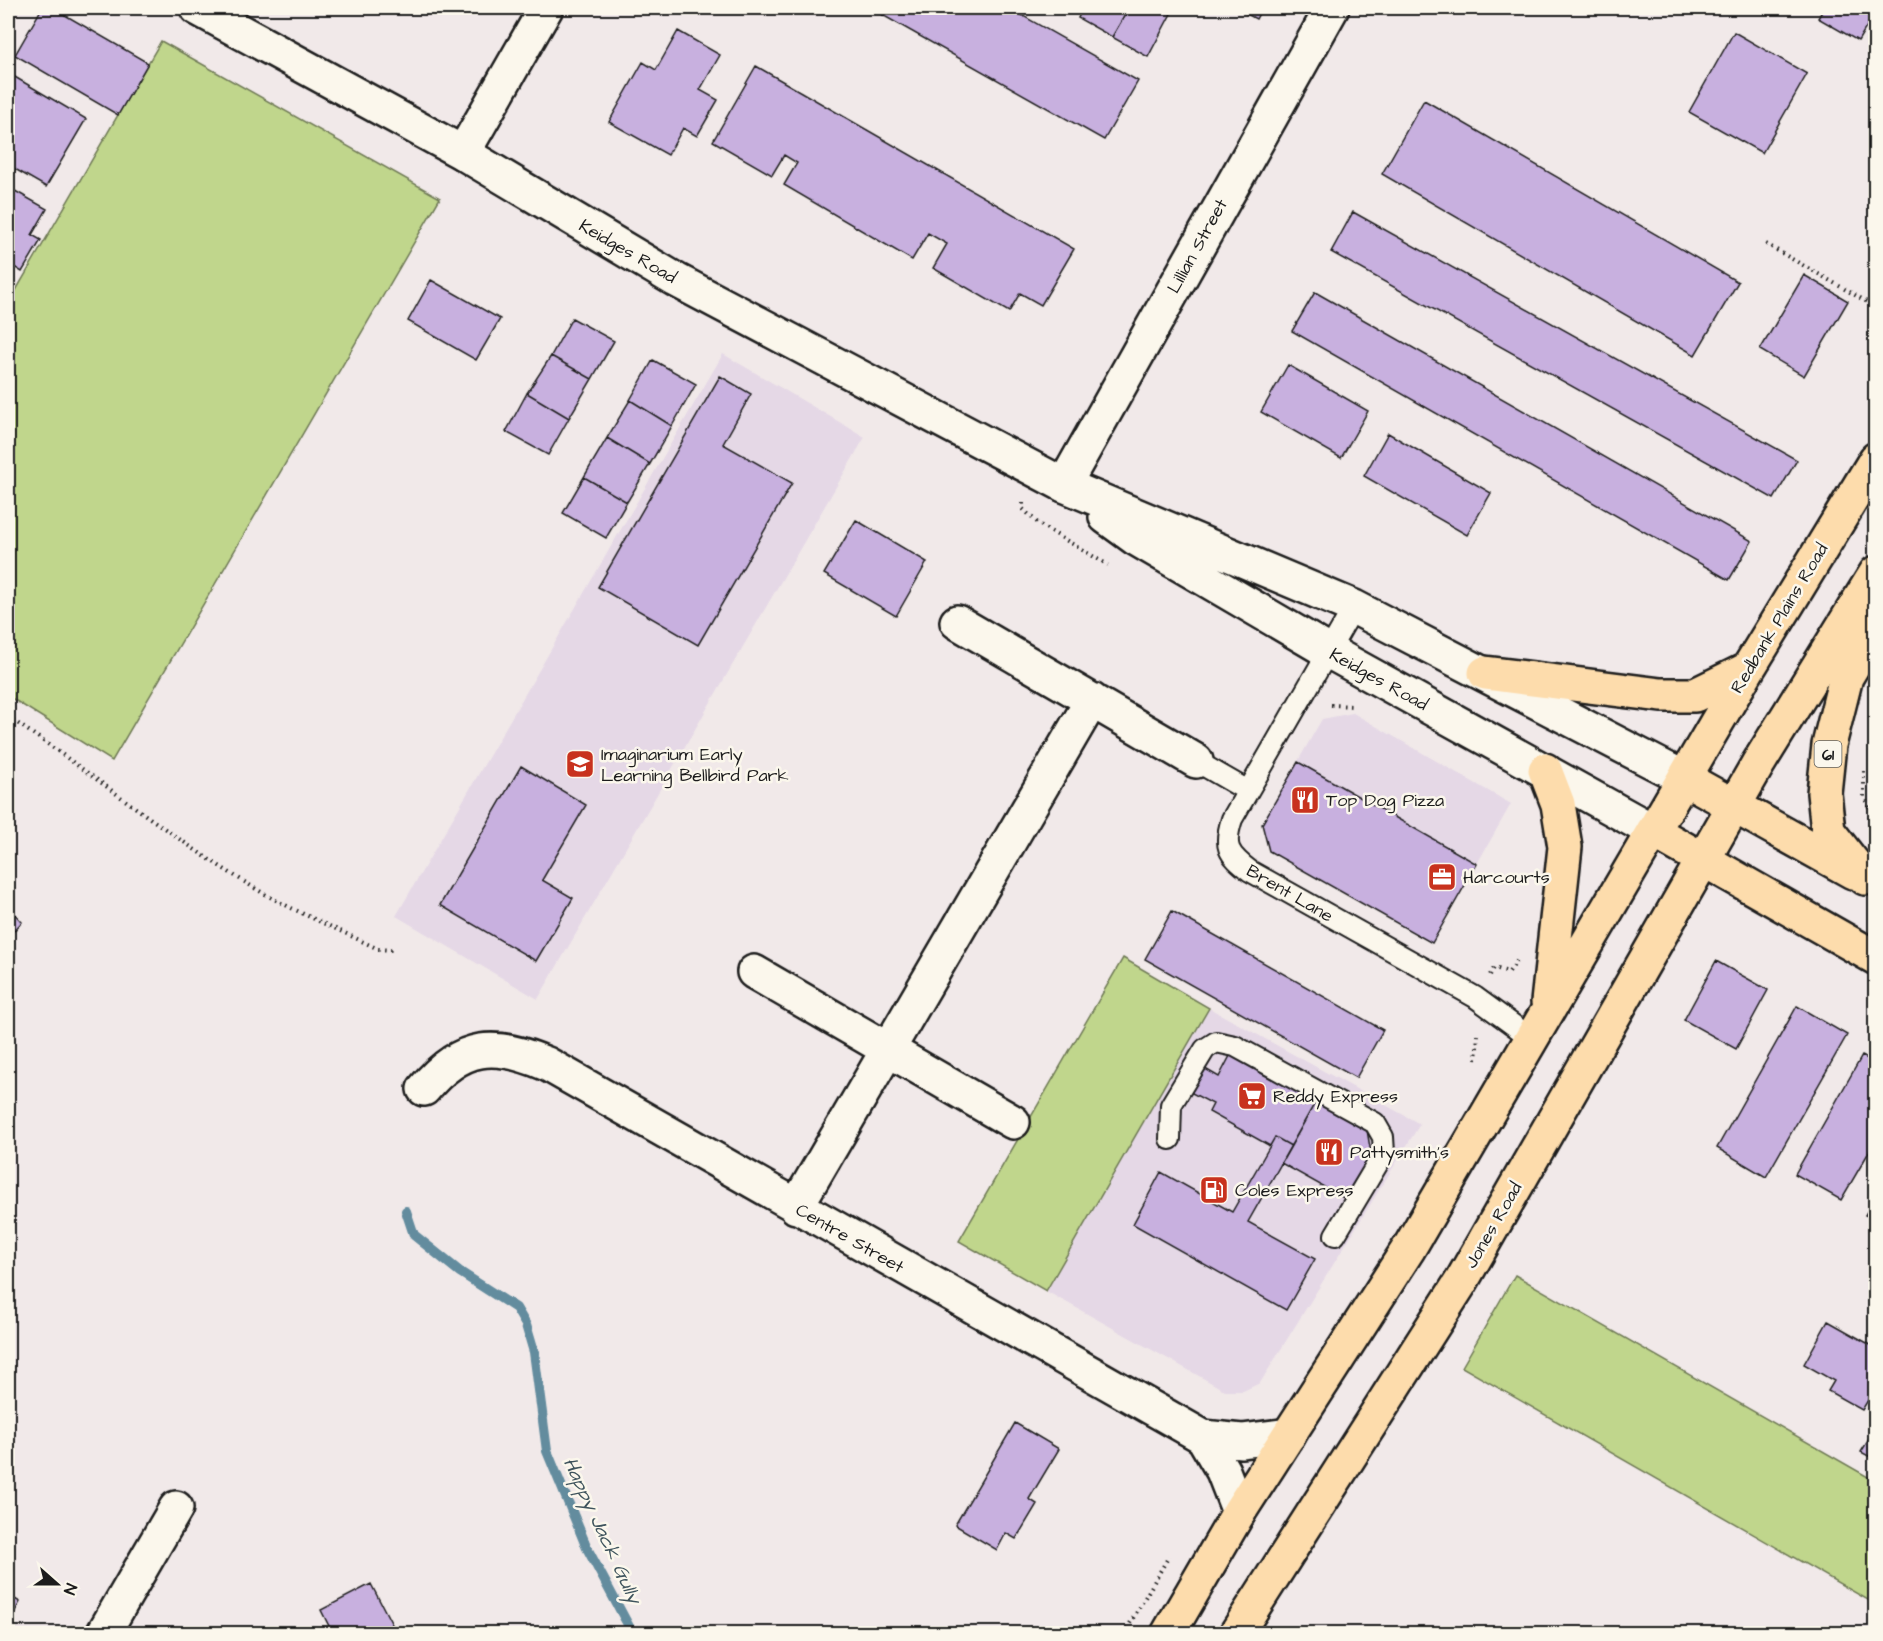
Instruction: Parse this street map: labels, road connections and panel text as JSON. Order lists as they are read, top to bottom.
{
  "streets": {
    "main road": [
      "Keidges Road",
      "Redbank Plains Road",
      "61",
      "Jones Road"
    ],
    "street": ["Lillian Street", "Centre Street"],
    "lane": ["Brent Lane"]
  },
  "crossings": [
    ["Lillian Street", "Keidges Road"],
    ["Keidges Road", "Redbank Plains Road"],
    ["Keidges Road", "61"],
    ["Keidges Road", "Brent Lane"],
    ["Keidges Road", "Jones Road"],
    ["Redbank Plains Road", "61"],
    ["61", "Jones Road"]
  ],
  "water": ["Happy Jack Gully"],
  "places": {
    "school or university": ["Imaginarium Early Learning Bellbird Park"],
    "restaurant": ["Top Dog Pizza", "Pattysmith's"],
    "office": ["Harcourts"],
    "supermarket": ["Reddy Express"],
    "fuel station": ["Coles Express"]
  },
  "north": "right"
}
